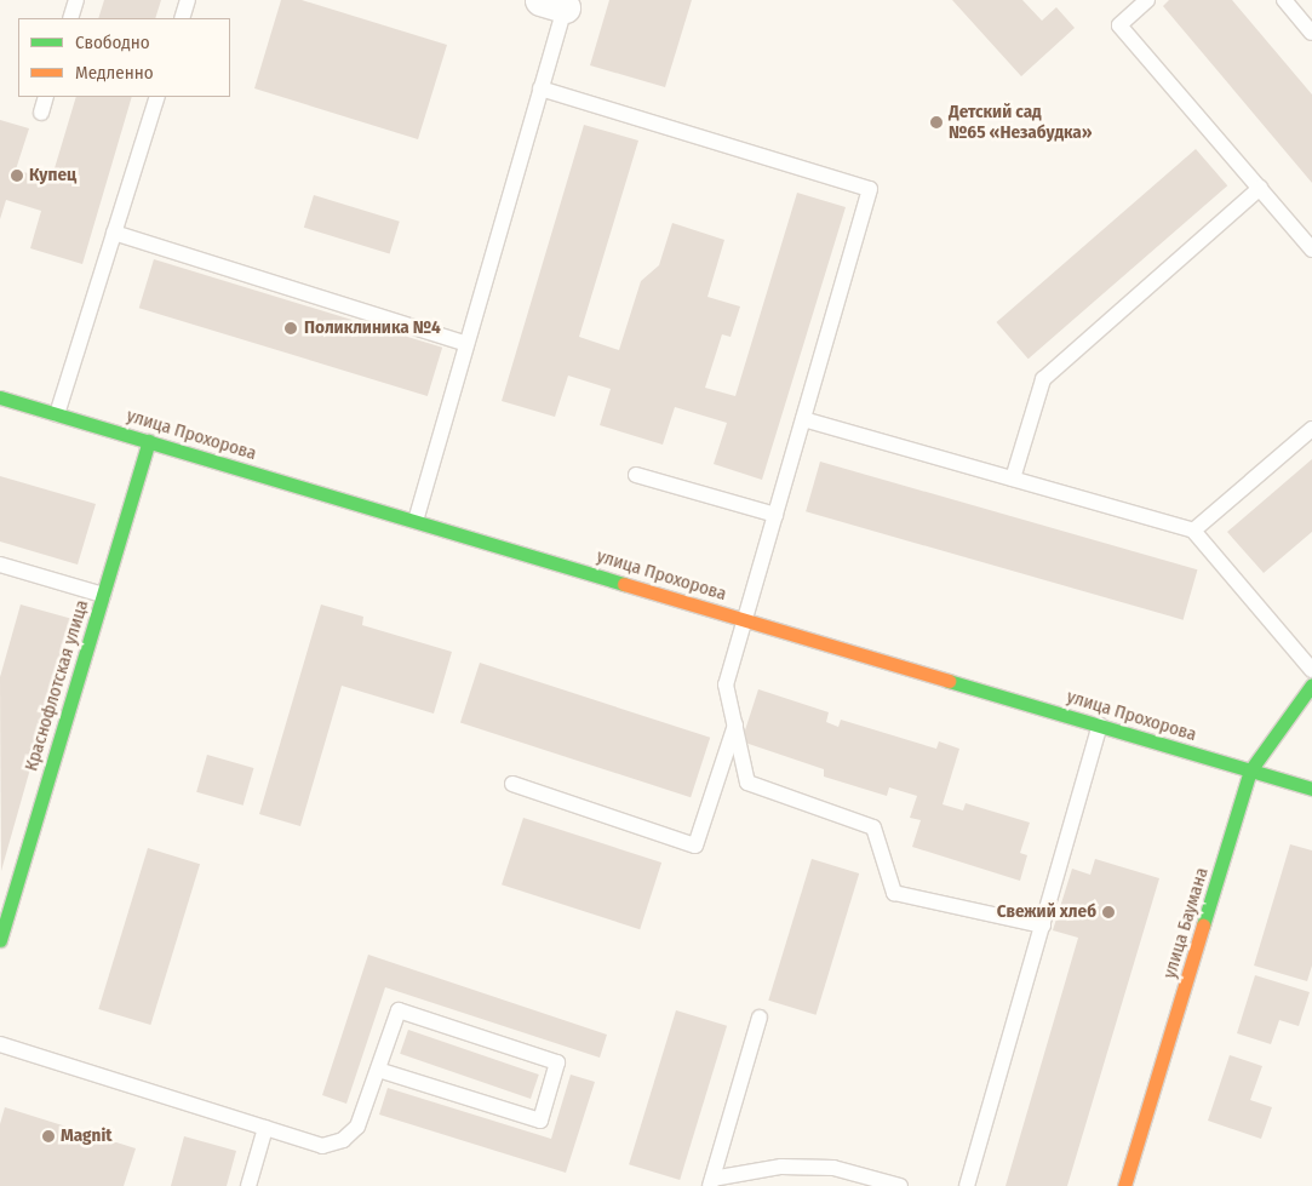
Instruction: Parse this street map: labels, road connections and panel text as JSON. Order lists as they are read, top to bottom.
{
  "streets": {
    "street": ["улица Прохорова", "Краснофлотская улица", "улица Баумана"]
  },
  "crossings": [
    ["улица Прохорова", "Краснофлотская улица"],
    ["улица Прохорова", "улица Баумана"]
  ],
  "places": [
    "Детский сад №65 «Незабудка»",
    "Купец",
    "Поликлиника №4",
    "Свежий хлеб",
    "Magnit"
  ],
  "legend": ["Свободно", "Медленно"]
}
